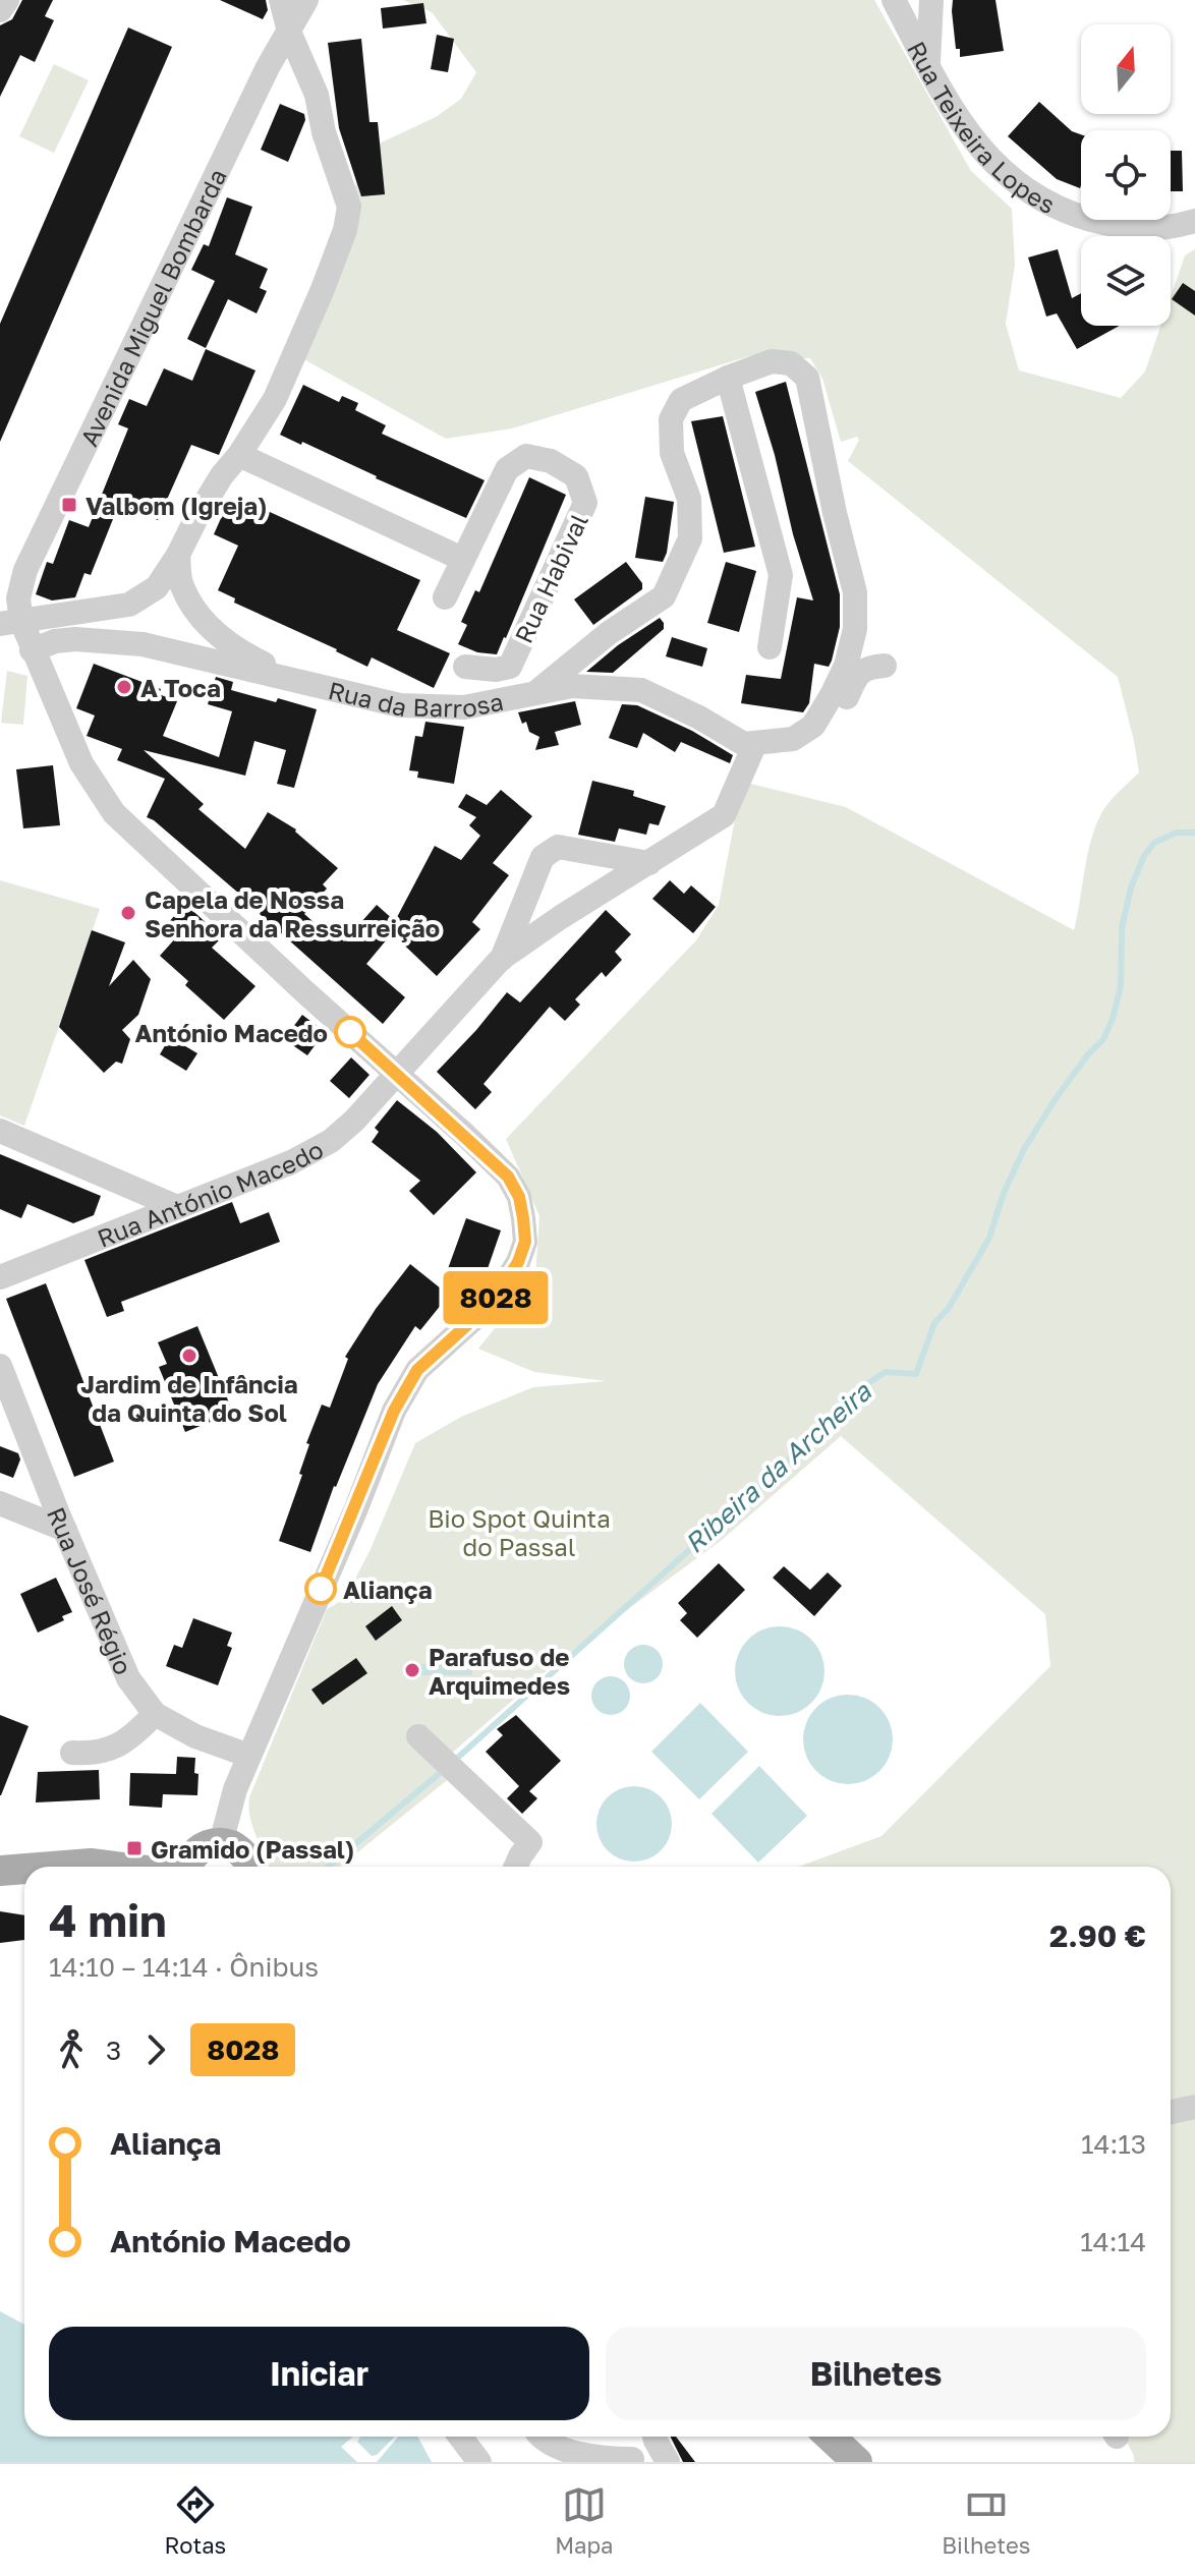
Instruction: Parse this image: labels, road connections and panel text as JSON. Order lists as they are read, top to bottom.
{
  "streets": {
    "street": [
      "Rua Teixeira Lopes",
      "Avenida Miguel Bombarda",
      "Rua Habival",
      "Rua da Barrosa",
      "Rua António Macedo",
      "Rua José Régio"
    ]
  },
  "water": ["Ribeira da Archeira"],
  "parks": ["Bio Spot Quinta do Passal"],
  "places": {
    "transit": ["Valbom (Igreja)", "Gramido (Passal)"],
    "other": [
      "A Toca",
      "Capela de Nossa Senhora da Ressurreição",
      "António Macedo",
      "Jardim de Infância da Quinta do Sol",
      "Aliança",
      "Parafuso de Arquimedes"
    ]
  },
  "lines": ["bus line 8028"],
  "north": "top",
  "page": {
    "on_map": "8028",
    "heading": ["4 min", "14:10 – 14:14 · Ônibus", "2.90 €"],
    "legs": ["3", "8028"],
    "list": [
      {
        "name": "Aliança",
        "value": "14:13"
      },
      {
        "name": "António Macedo",
        "value": "14:14"
      }
    ],
    "buttons": ["Iniciar", "Bilhetes"],
    "tabs": ["Rotas", "Mapa", "Bilhetes"]
  }
}
